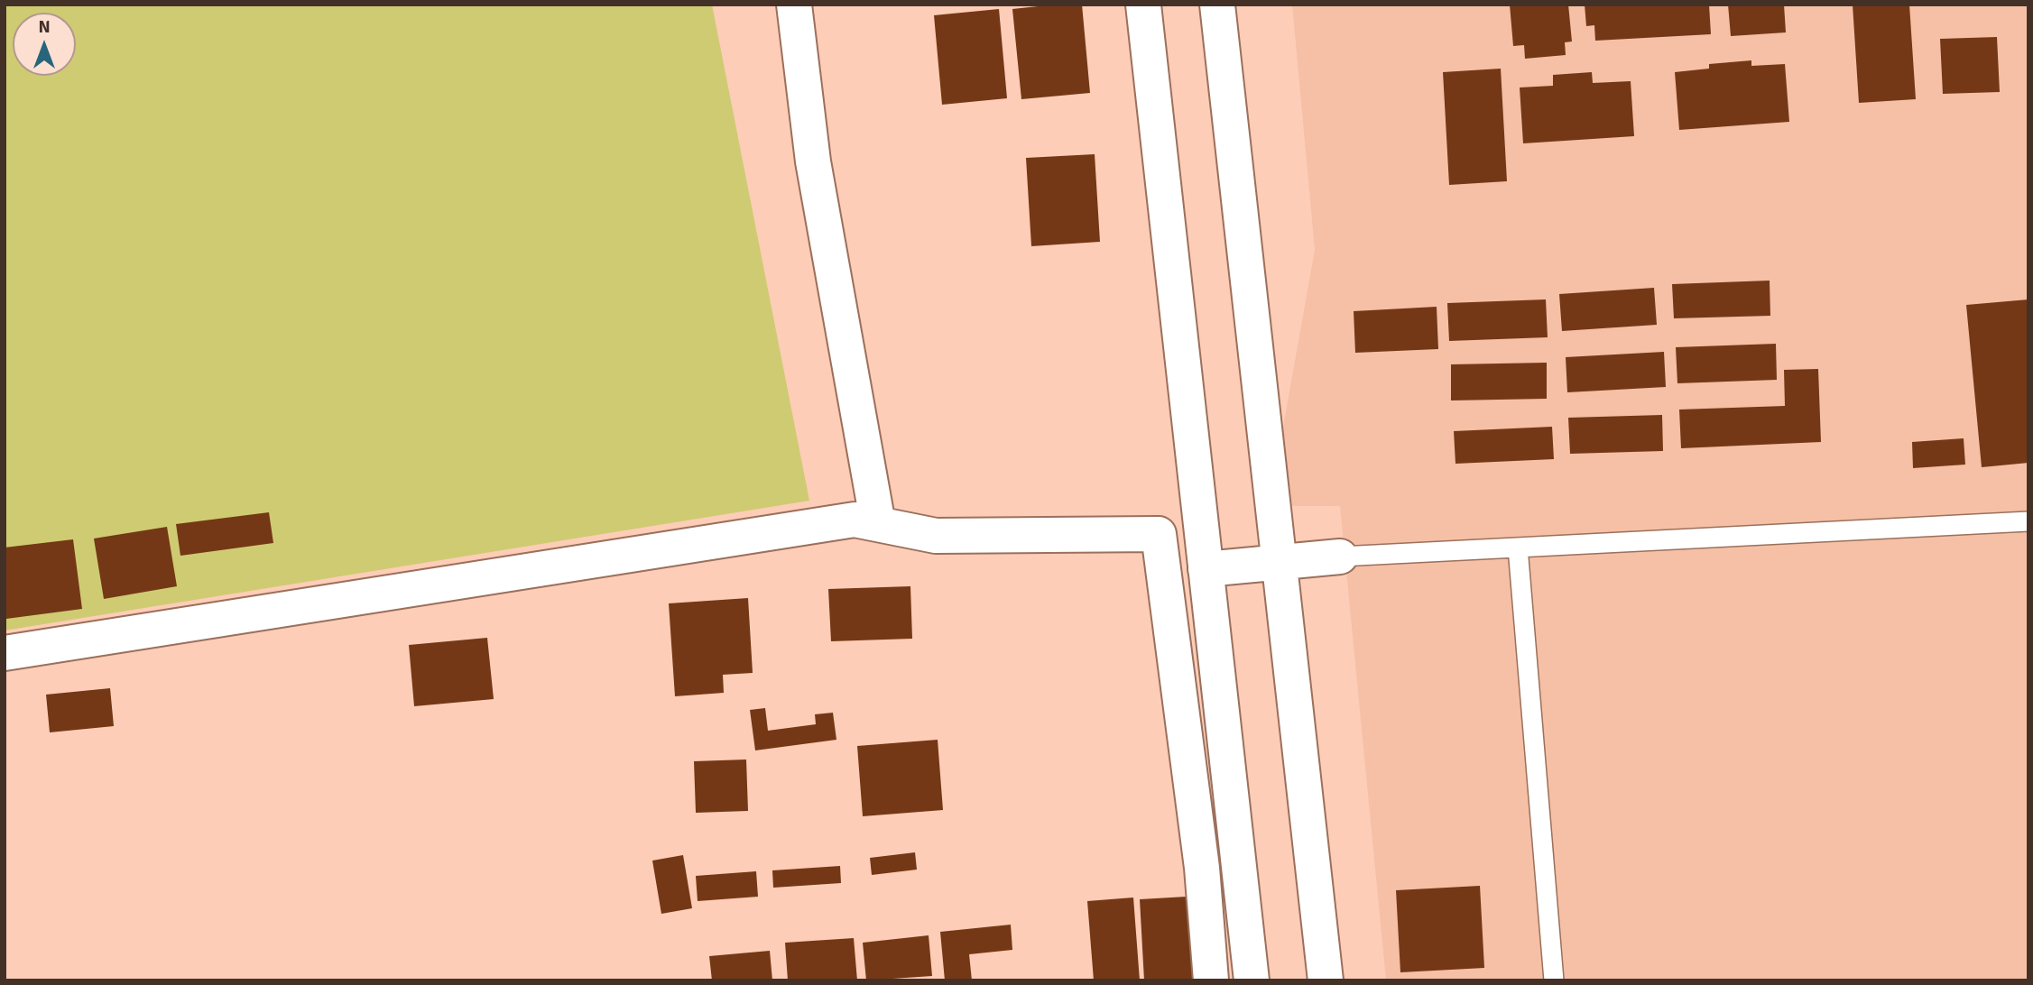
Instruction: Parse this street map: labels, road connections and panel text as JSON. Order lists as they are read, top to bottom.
{
  "north": "top"
}
